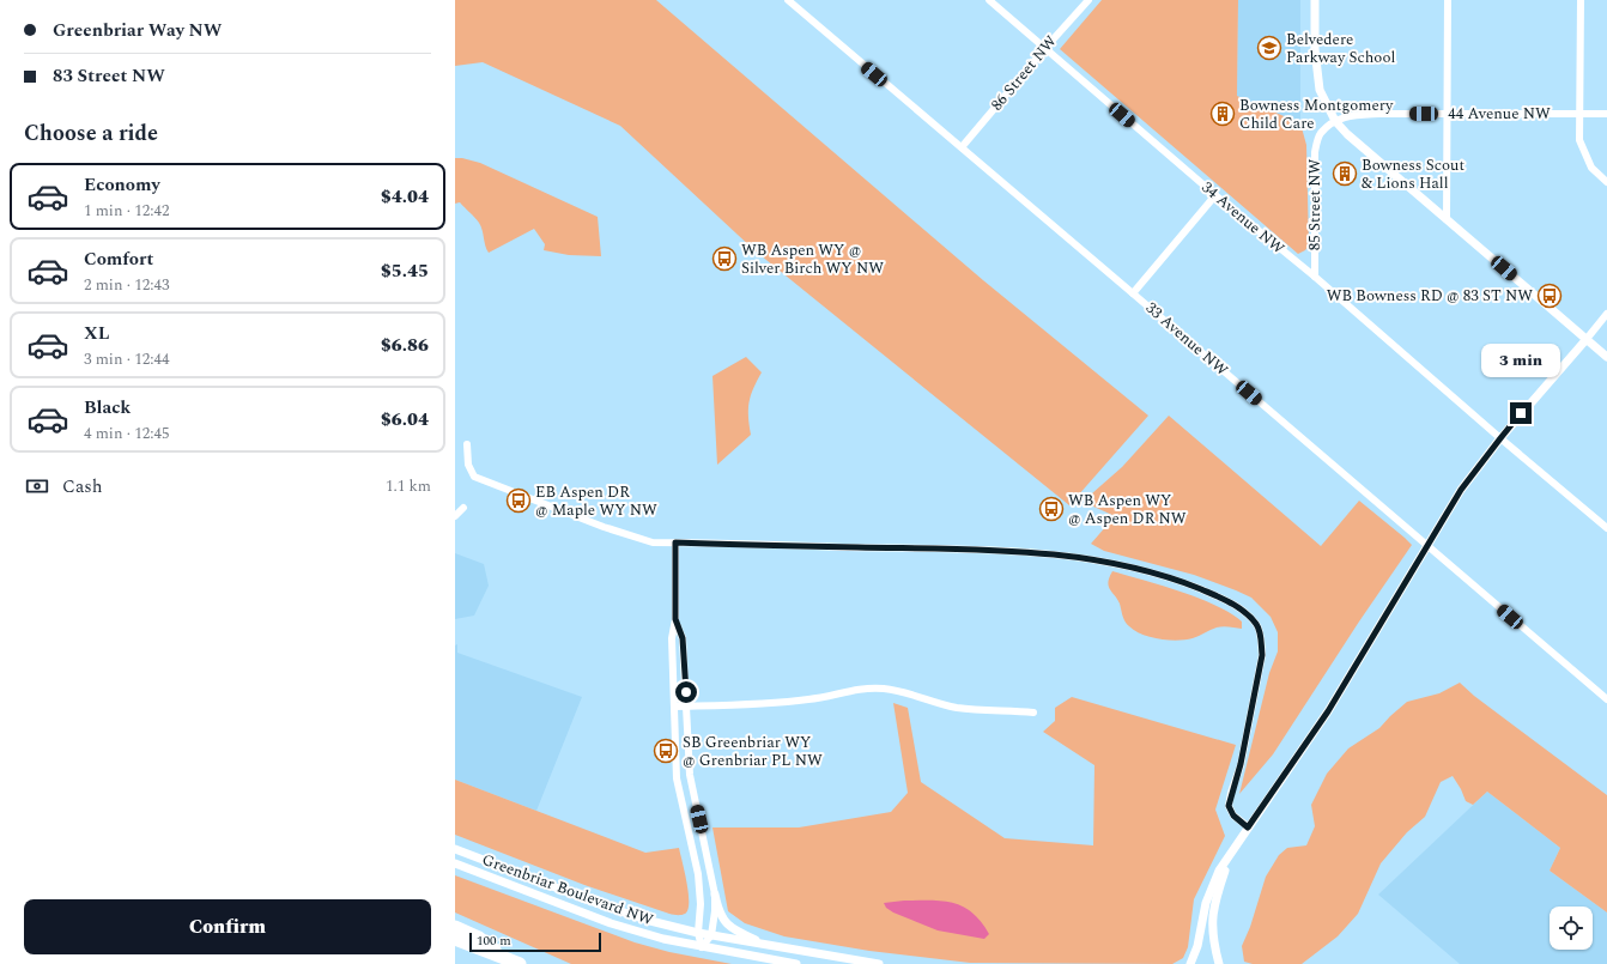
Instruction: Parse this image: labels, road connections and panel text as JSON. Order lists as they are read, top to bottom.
{
  "streets": {
    "street": [
      "86 Street NW",
      "44 Avenue NW",
      "85 Street NW",
      "34 Avenue NW",
      "33 Avenue NW",
      "Greenbriar Boulevard NW"
    ]
  },
  "crossings": [
    ["86 Street NW", "34 Avenue NW"],
    ["86 Street NW", "33 Avenue NW"],
    ["44 Avenue NW", "85 Street NW"],
    ["85 Street NW", "34 Avenue NW"]
  ],
  "places": {
    "school or university": ["Belvedere Parkway School"],
    "building": ["Bowness Montgomery Child Care", "Bowness Scout & Lions Hall"],
    "bus stop": [
      "WB Aspen WY @ Silver Birch WY NW",
      "WB Bowness RD @ 83 ST NW",
      "EB Aspen DR @ Maple WY NW",
      "WB Aspen WY @ Aspen DR NW",
      "SB Greenbriar WY @ Grenbriar PL NW"
    ]
  },
  "scale_bar": "100 m",
  "page": {
    "banner": ["Greenbriar Way NW", "83 Street NW"],
    "heading": "Choose a ride",
    "list": [
      {
        "name": "Economy",
        "note": "1 min · 12:42",
        "value": "$4.04"
      },
      {
        "name": "Comfort",
        "note": "2 min · 12:43",
        "value": "$5.45"
      },
      {
        "name": "XL",
        "note": "3 min · 12:44",
        "value": "$6.86"
      },
      {
        "name": "Black",
        "note": "4 min · 12:45",
        "value": "$6.04"
      }
    ],
    "bubble": "3 min",
    "pay": ["Cash", "1.1 km"],
    "buttons": "Confirm",
    "scale": "100 m"
  }
}
